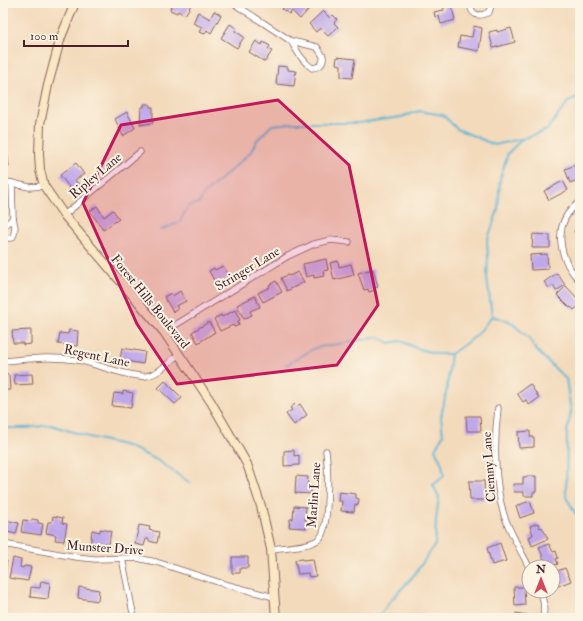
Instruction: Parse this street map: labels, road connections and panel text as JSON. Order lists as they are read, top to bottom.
{
  "streets": {
    "main road": ["Forest Hills Boulevard"],
    "street": [
      "Ripley Lane",
      "Stringer Lane",
      "Regent Lane",
      "Ciemny Lane",
      "Marlin Lane",
      "Munster Drive"
    ]
  },
  "crossings": [
    ["Ripley Lane", "Forest Hills Boulevard"],
    ["Stringer Lane", "Forest Hills Boulevard"],
    ["Forest Hills Boulevard", "Regent Lane"],
    ["Forest Hills Boulevard", "Marlin Lane"],
    ["Forest Hills Boulevard", "Munster Drive"]
  ],
  "scale_bar": "100 m",
  "north": "top"
}
